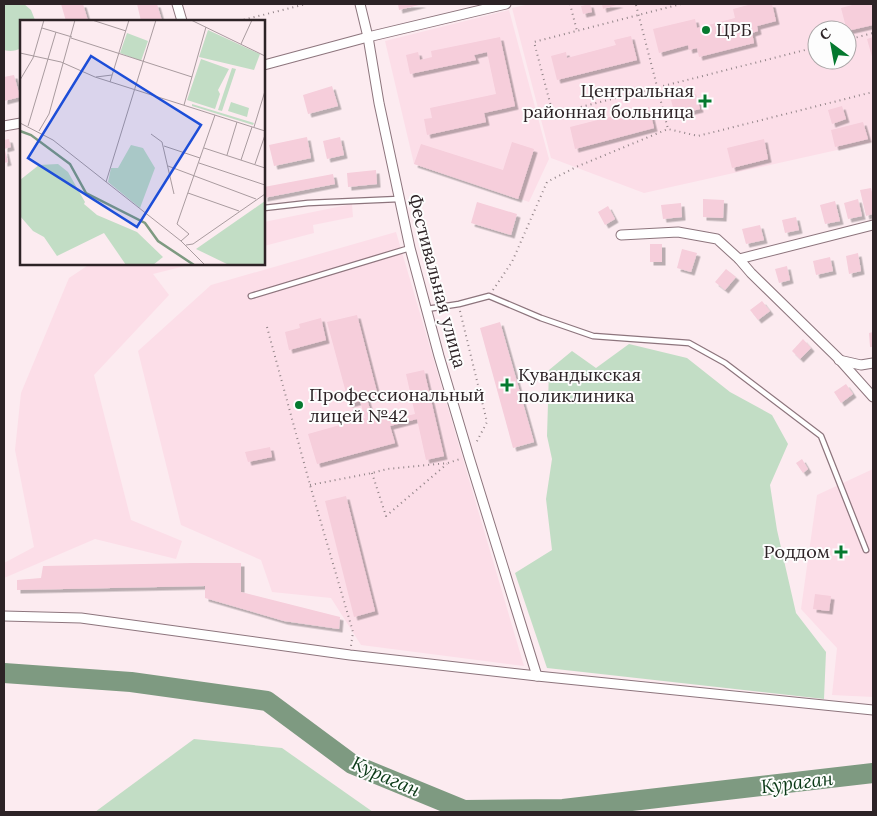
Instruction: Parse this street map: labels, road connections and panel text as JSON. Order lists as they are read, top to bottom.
{
  "streets": {
    "street": ["Фестивальная улица"]
  },
  "water": ["Кураган"],
  "places": {
    "other": ["ЦРБ", "Профессиональный лицей №42"],
    "health": ["Центральная районная больница", "Кувандыкская поликлиника", "Роддом"]
  },
  "north": "top left"
}
